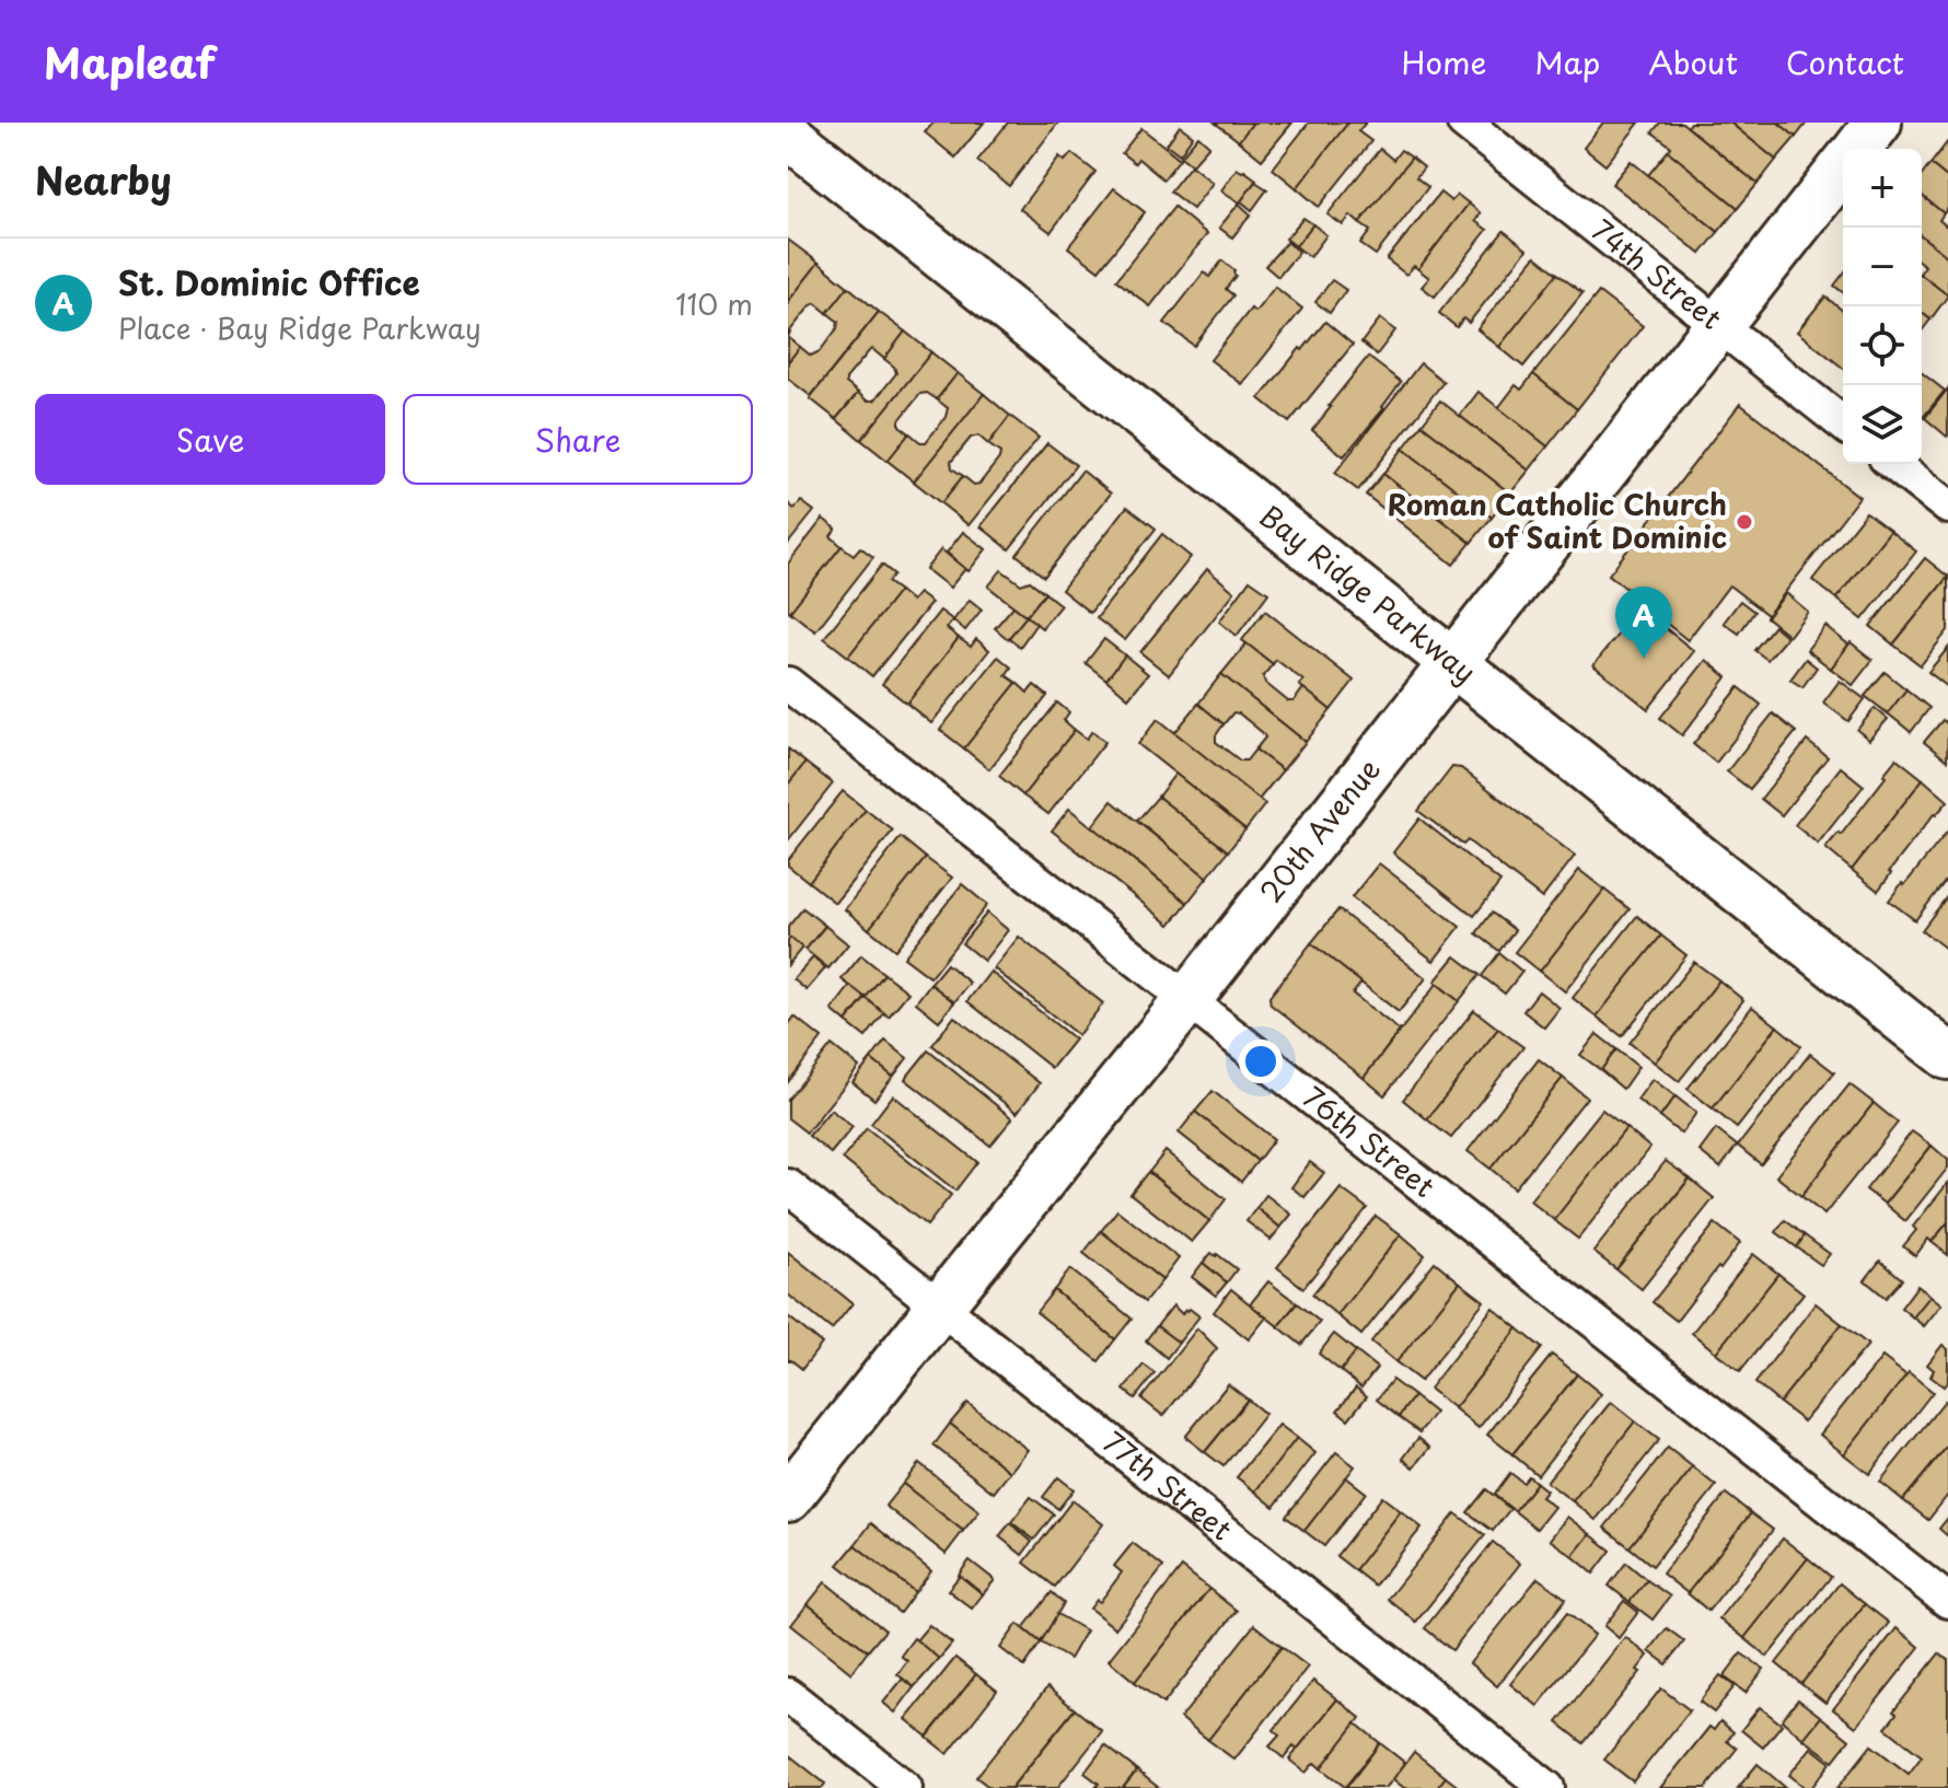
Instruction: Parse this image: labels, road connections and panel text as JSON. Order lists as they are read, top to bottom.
{
  "streets": {
    "street": [
      "74th Street",
      "Bay Ridge Parkway",
      "20th Avenue",
      "76th Street",
      "77th Street"
    ]
  },
  "crossings": [
    ["74th Street", "20th Avenue"],
    ["Bay Ridge Parkway", "20th Avenue"],
    ["20th Avenue", "76th Street"],
    ["20th Avenue", "77th Street"]
  ],
  "places": ["Roman Catholic Church of Saint Dominic"],
  "page": {
    "header": "Mapleaf",
    "nav": [
      "Home",
      "Map",
      "About",
      "Contact"
    ],
    "heading": "Nearby",
    "map_buttons": ["+", "−"],
    "list": [
      {
        "mark": "A",
        "name": "St. Dominic Office",
        "note": "Place · Bay Ridge Parkway",
        "value": "110 m"
      }
    ],
    "buttons": ["Save", "Share"],
    "pins": "A"
  }
}
